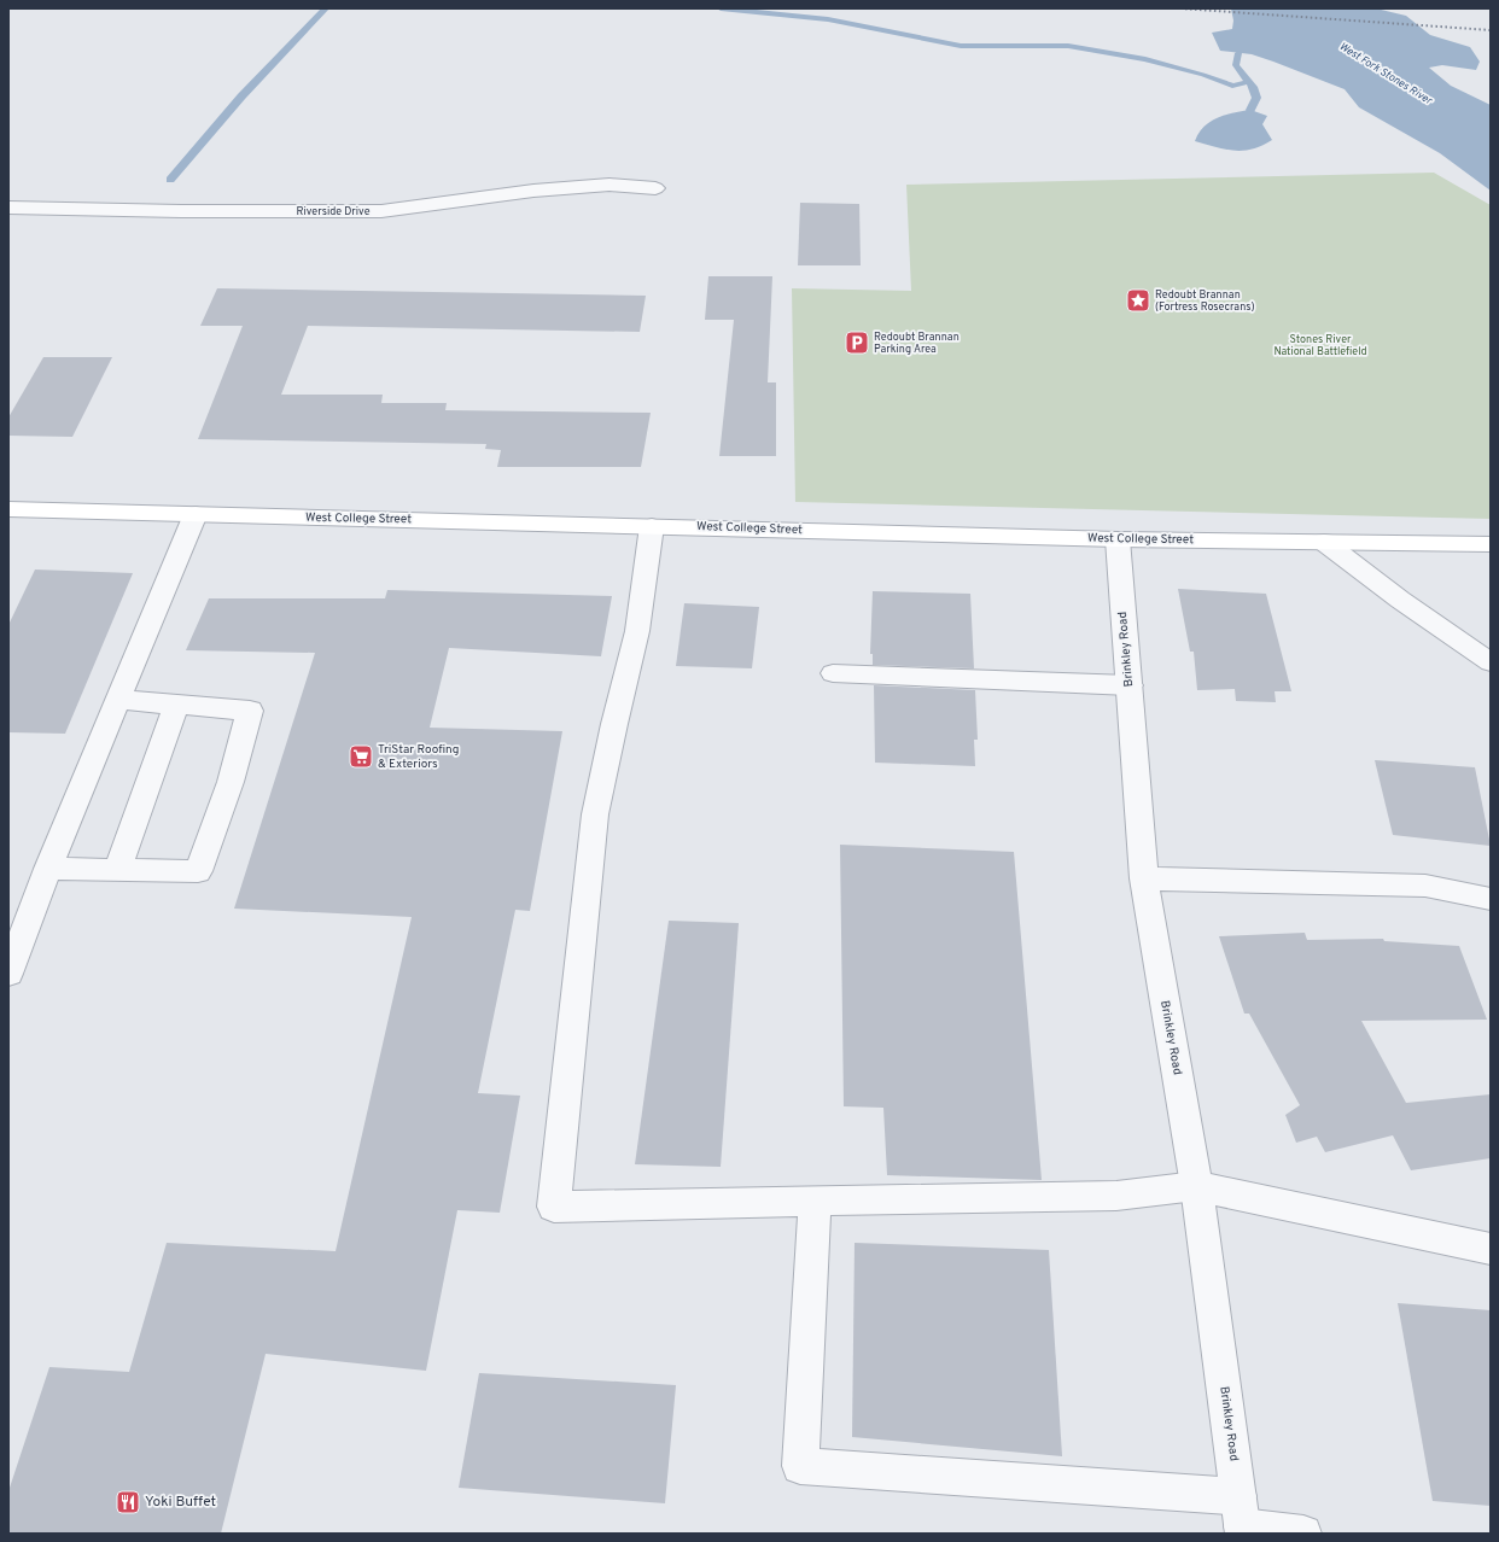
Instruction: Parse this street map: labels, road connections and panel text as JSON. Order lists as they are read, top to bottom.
{
  "streets": {
    "street": ["Riverside Drive", "West College Street", "Brinkley Road"]
  },
  "crossings": [
    ["West College Street", "Brinkley Road"]
  ],
  "water": ["West Fork Stones River"],
  "parks": ["Stones River National Battlefield"],
  "places": {
    "place": ["Redoubt Brannan (Fortress Rosecrans)"],
    "parking": ["Redoubt Brannan Parking Area"],
    "supermarket": ["TriStar Roofing & Exteriors"],
    "restaurant": ["Yoki Buffet"]
  }
}
